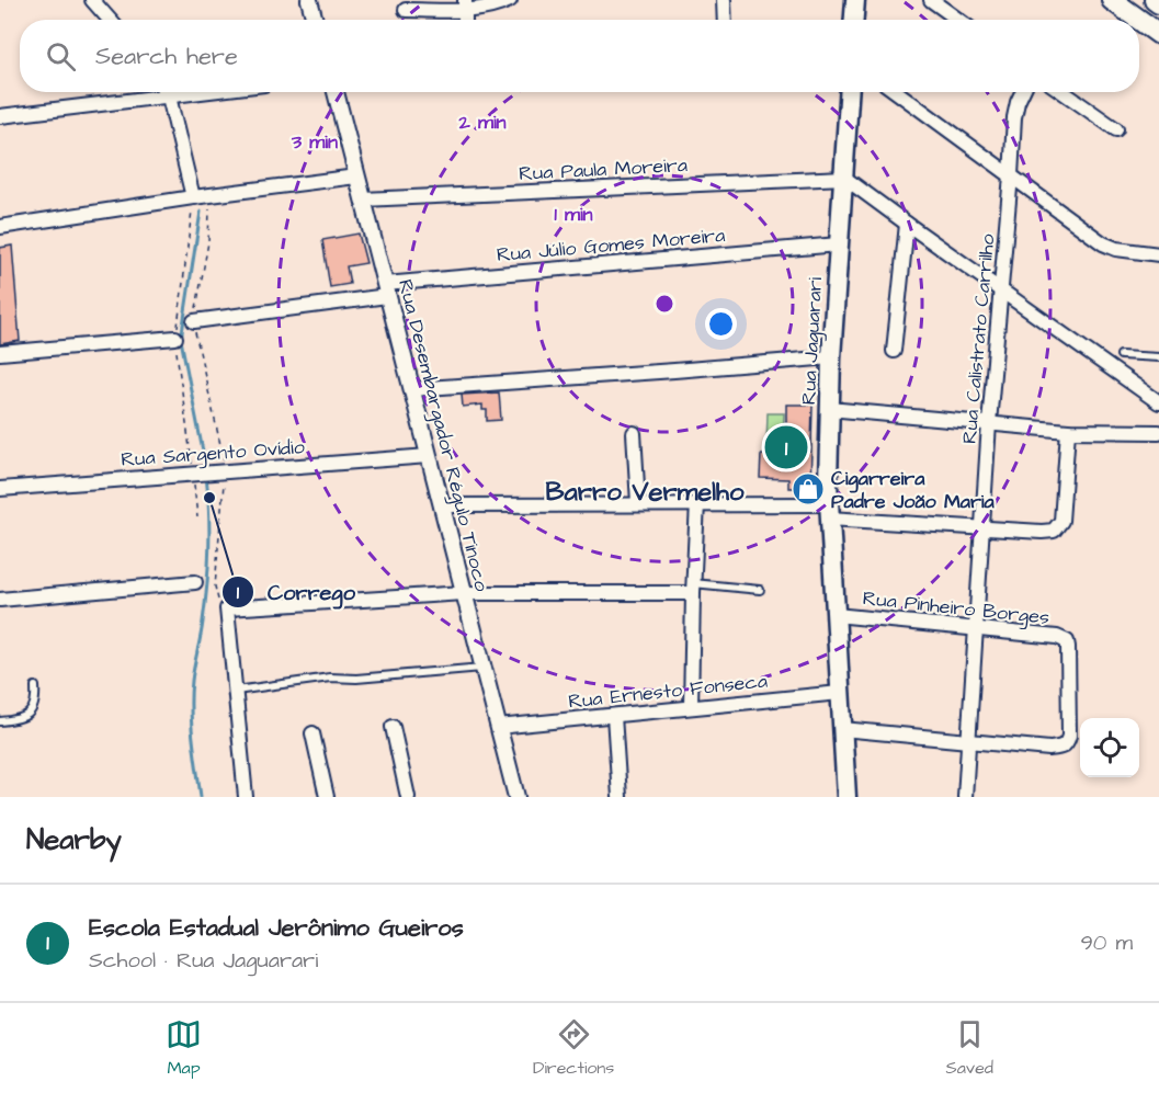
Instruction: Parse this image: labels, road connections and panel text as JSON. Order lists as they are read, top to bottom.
{
  "streets": {
    "main road": ["Rua Jaguarari"],
    "street": [
      "Rua Paula Moreira",
      "Rua Júlio Gomes Moreira",
      "Rua Calistrato Carrilho",
      "Rua Desembargador Régulo Tinoco",
      "Rua Sargento Ovídio",
      "Rua Pinheiro Borges",
      "Rua Ernesto Fonseca"
    ]
  },
  "crossings": [
    ["Rua Paula Moreira", "Rua Jaguarari"],
    ["Rua Paula Moreira", "Rua Desembargador Régulo Tinoco"],
    ["Rua Júlio Gomes Moreira", "Rua Jaguarari"],
    ["Rua Júlio Gomes Moreira", "Rua Desembargador Régulo Tinoco"],
    ["Rua Calistrato Carrilho", "Rua Pinheiro Borges"],
    ["Rua Jaguarari", "Rua Pinheiro Borges"],
    ["Rua Jaguarari", "Rua Ernesto Fonseca"],
    ["Rua Desembargador Régulo Tinoco", "Rua Sargento Ovídio"],
    ["Rua Desembargador Régulo Tinoco", "Rua Ernesto Fonseca"]
  ],
  "districts": ["Barro Vermelho"],
  "places": {
    "shop": ["Cigarreira Padre João Maria"],
    "other": ["Corrego"]
  },
  "page": {
    "search": "Search here",
    "pins": "1",
    "heading": "Nearby",
    "list": [
      {
        "mark": "1",
        "name": "Escola Estadual Jerônimo Gueiros",
        "note": "School · Rua Jaguarari",
        "value": "90 m"
      }
    ],
    "nav": ["Map", "Directions", "Saved"]
  },
  "rings": ["2 min", "3 min", "1 min"]
}
